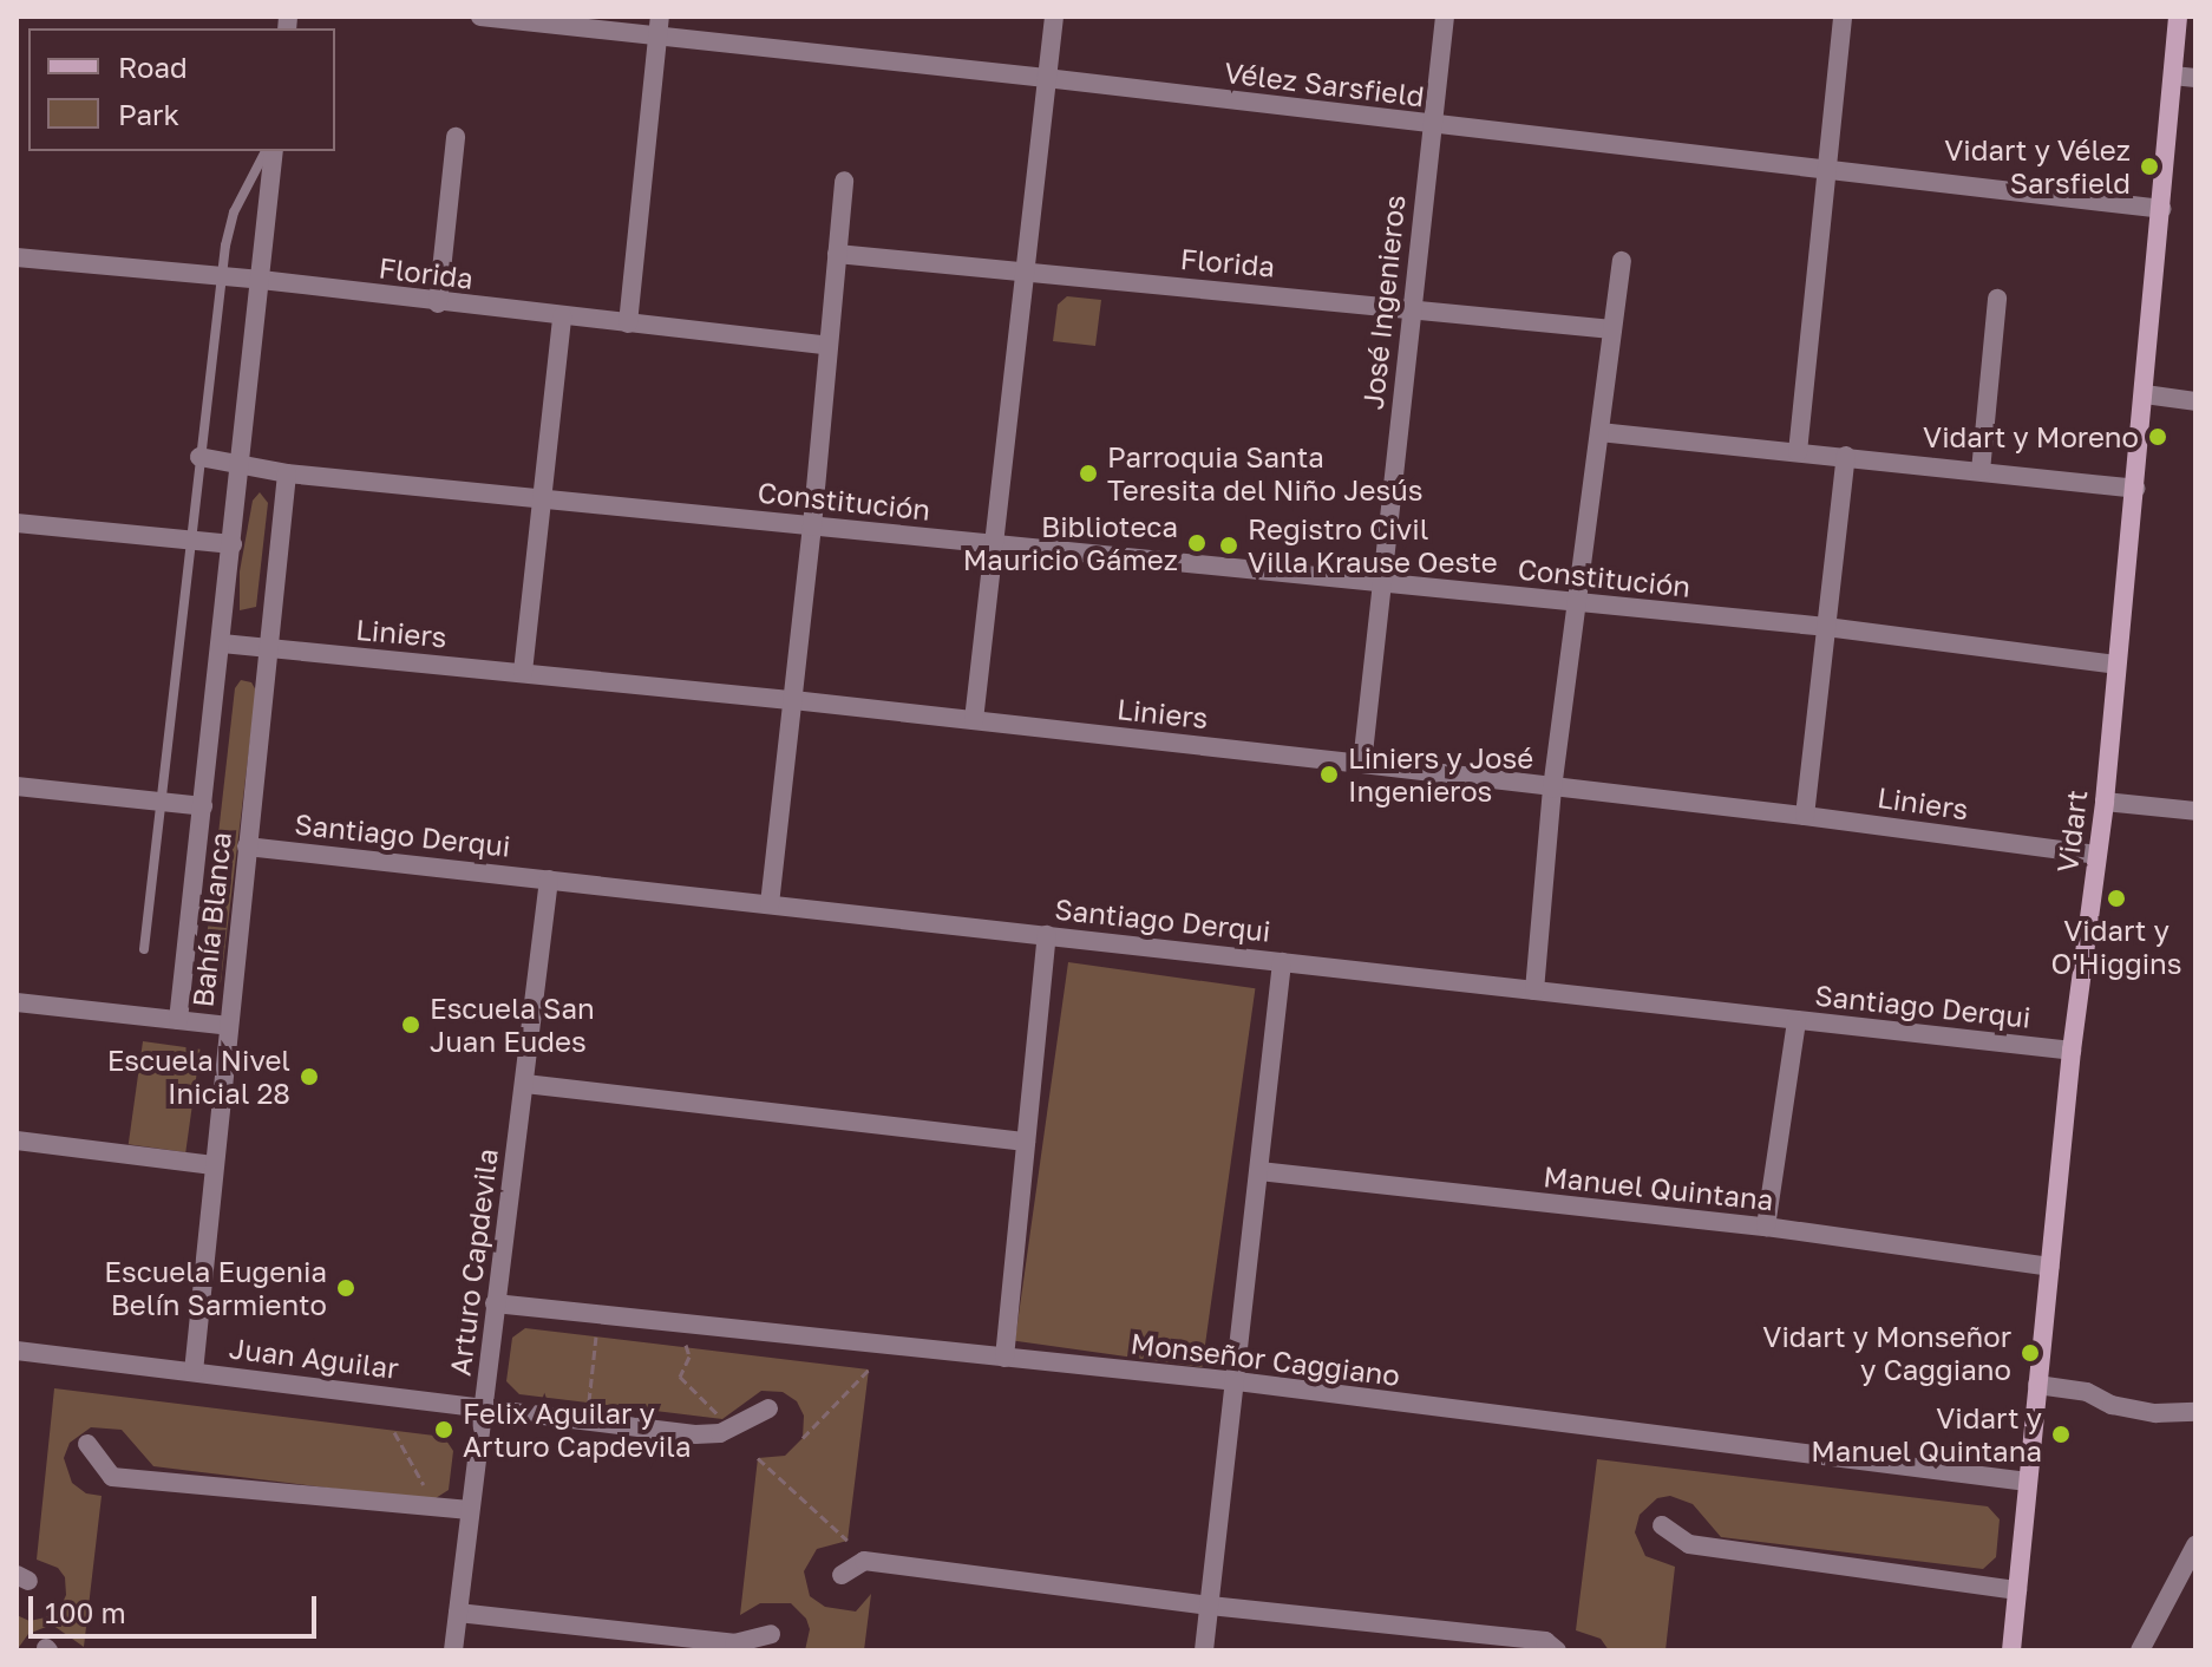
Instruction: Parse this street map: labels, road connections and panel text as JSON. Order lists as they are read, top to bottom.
{
  "streets": {
    "street": [
      "Vélez Sarsfield",
      "Florida",
      "José Ingenieros",
      "Constitución",
      "Liniers",
      "Vidart",
      "Santiago Derqui",
      "Bahía Blanca",
      "Manuel Quintana",
      "Arturo Capdevila",
      "Juan Aguilar",
      "Monseñor Caggiano"
    ]
  },
  "crossings": [
    ["Vélez Sarsfield", "José Ingenieros"],
    ["Vélez Sarsfield", "Vidart"],
    ["Florida", "José Ingenieros"],
    ["Florida", "Bahía Blanca"],
    ["José Ingenieros", "Constitución"],
    ["José Ingenieros", "Liniers"],
    ["Constitución", "Vidart"],
    ["Constitución", "Bahía Blanca"],
    ["Liniers", "Vidart"],
    ["Liniers", "Bahía Blanca"],
    ["Vidart", "Santiago Derqui"],
    ["Vidart", "Manuel Quintana"],
    ["Vidart", "Monseñor Caggiano"],
    ["Santiago Derqui", "Bahía Blanca"],
    ["Santiago Derqui", "Arturo Capdevila"],
    ["Bahía Blanca", "Juan Aguilar"],
    ["Arturo Capdevila", "Juan Aguilar"],
    ["Arturo Capdevila", "Monseñor Caggiano"]
  ],
  "places": [
    "Vidart y Vélez Sarsfield",
    "Vidart y Moreno",
    "Parroquia Santa Teresita del Niño Jesús",
    "Biblioteca Mauricio Gámez",
    "Registro Civil Villa Krause Oeste",
    "Liniers y José Ingenieros",
    "Vidart y O'Higgins",
    "Escuela San Juan Eudes",
    "Escuela Nivel Inicial 28",
    "Escuela Eugenia Belín Sarmiento",
    "Vidart y Monseñor y Caggiano",
    "Felix Aguilar y Arturo Capdevila",
    "Vidart y Manuel Quintana"
  ],
  "legend": ["Road", "Park"],
  "scale_bar": "100 m"
}
